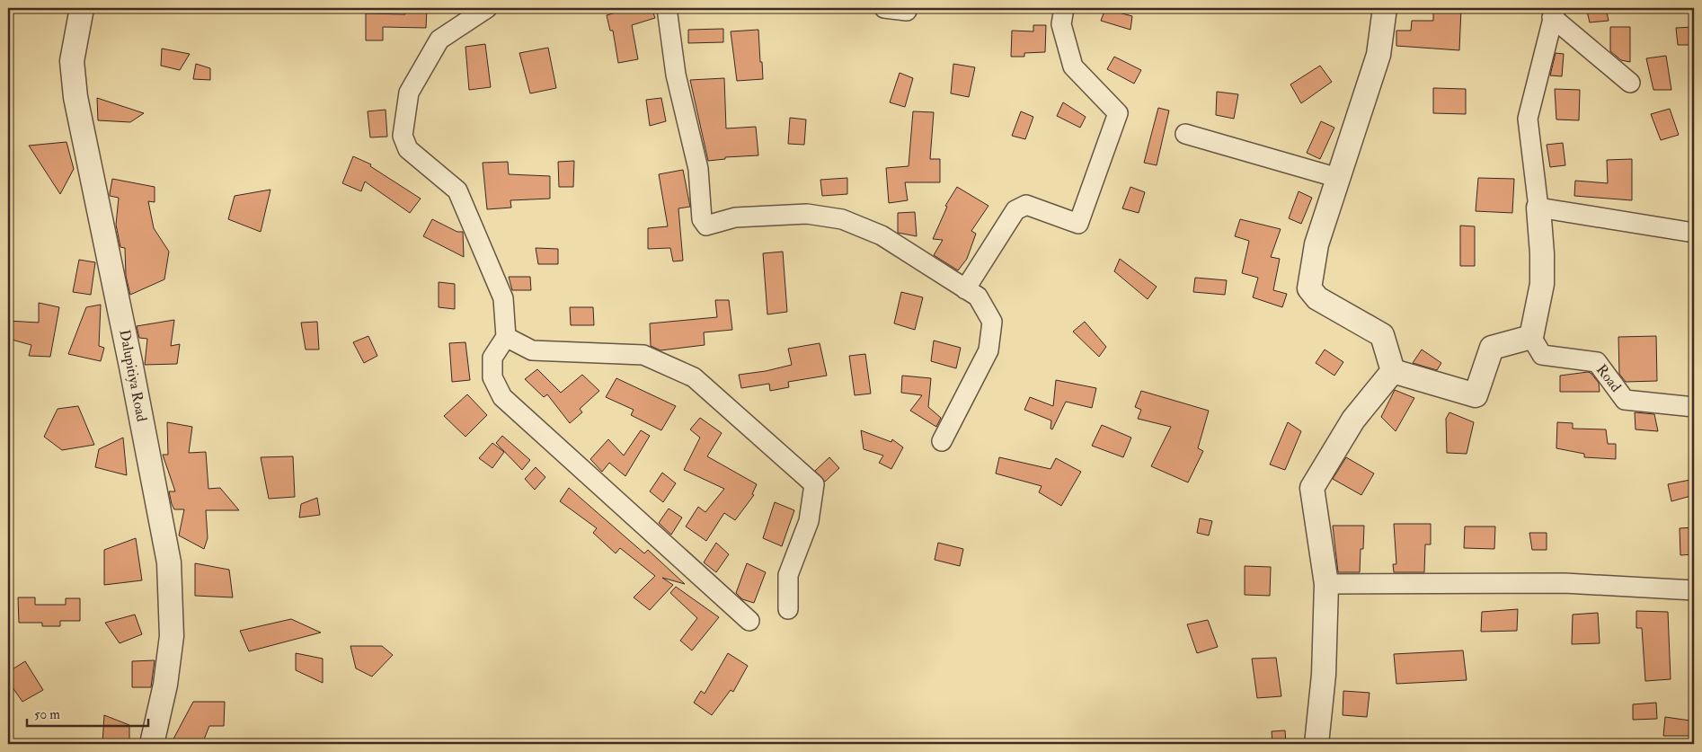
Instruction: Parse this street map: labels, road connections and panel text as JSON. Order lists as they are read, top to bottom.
{
  "streets": {
    "street": ["Dalupitiya Road", "Road"]
  },
  "scale_bar": "50 m"
}
